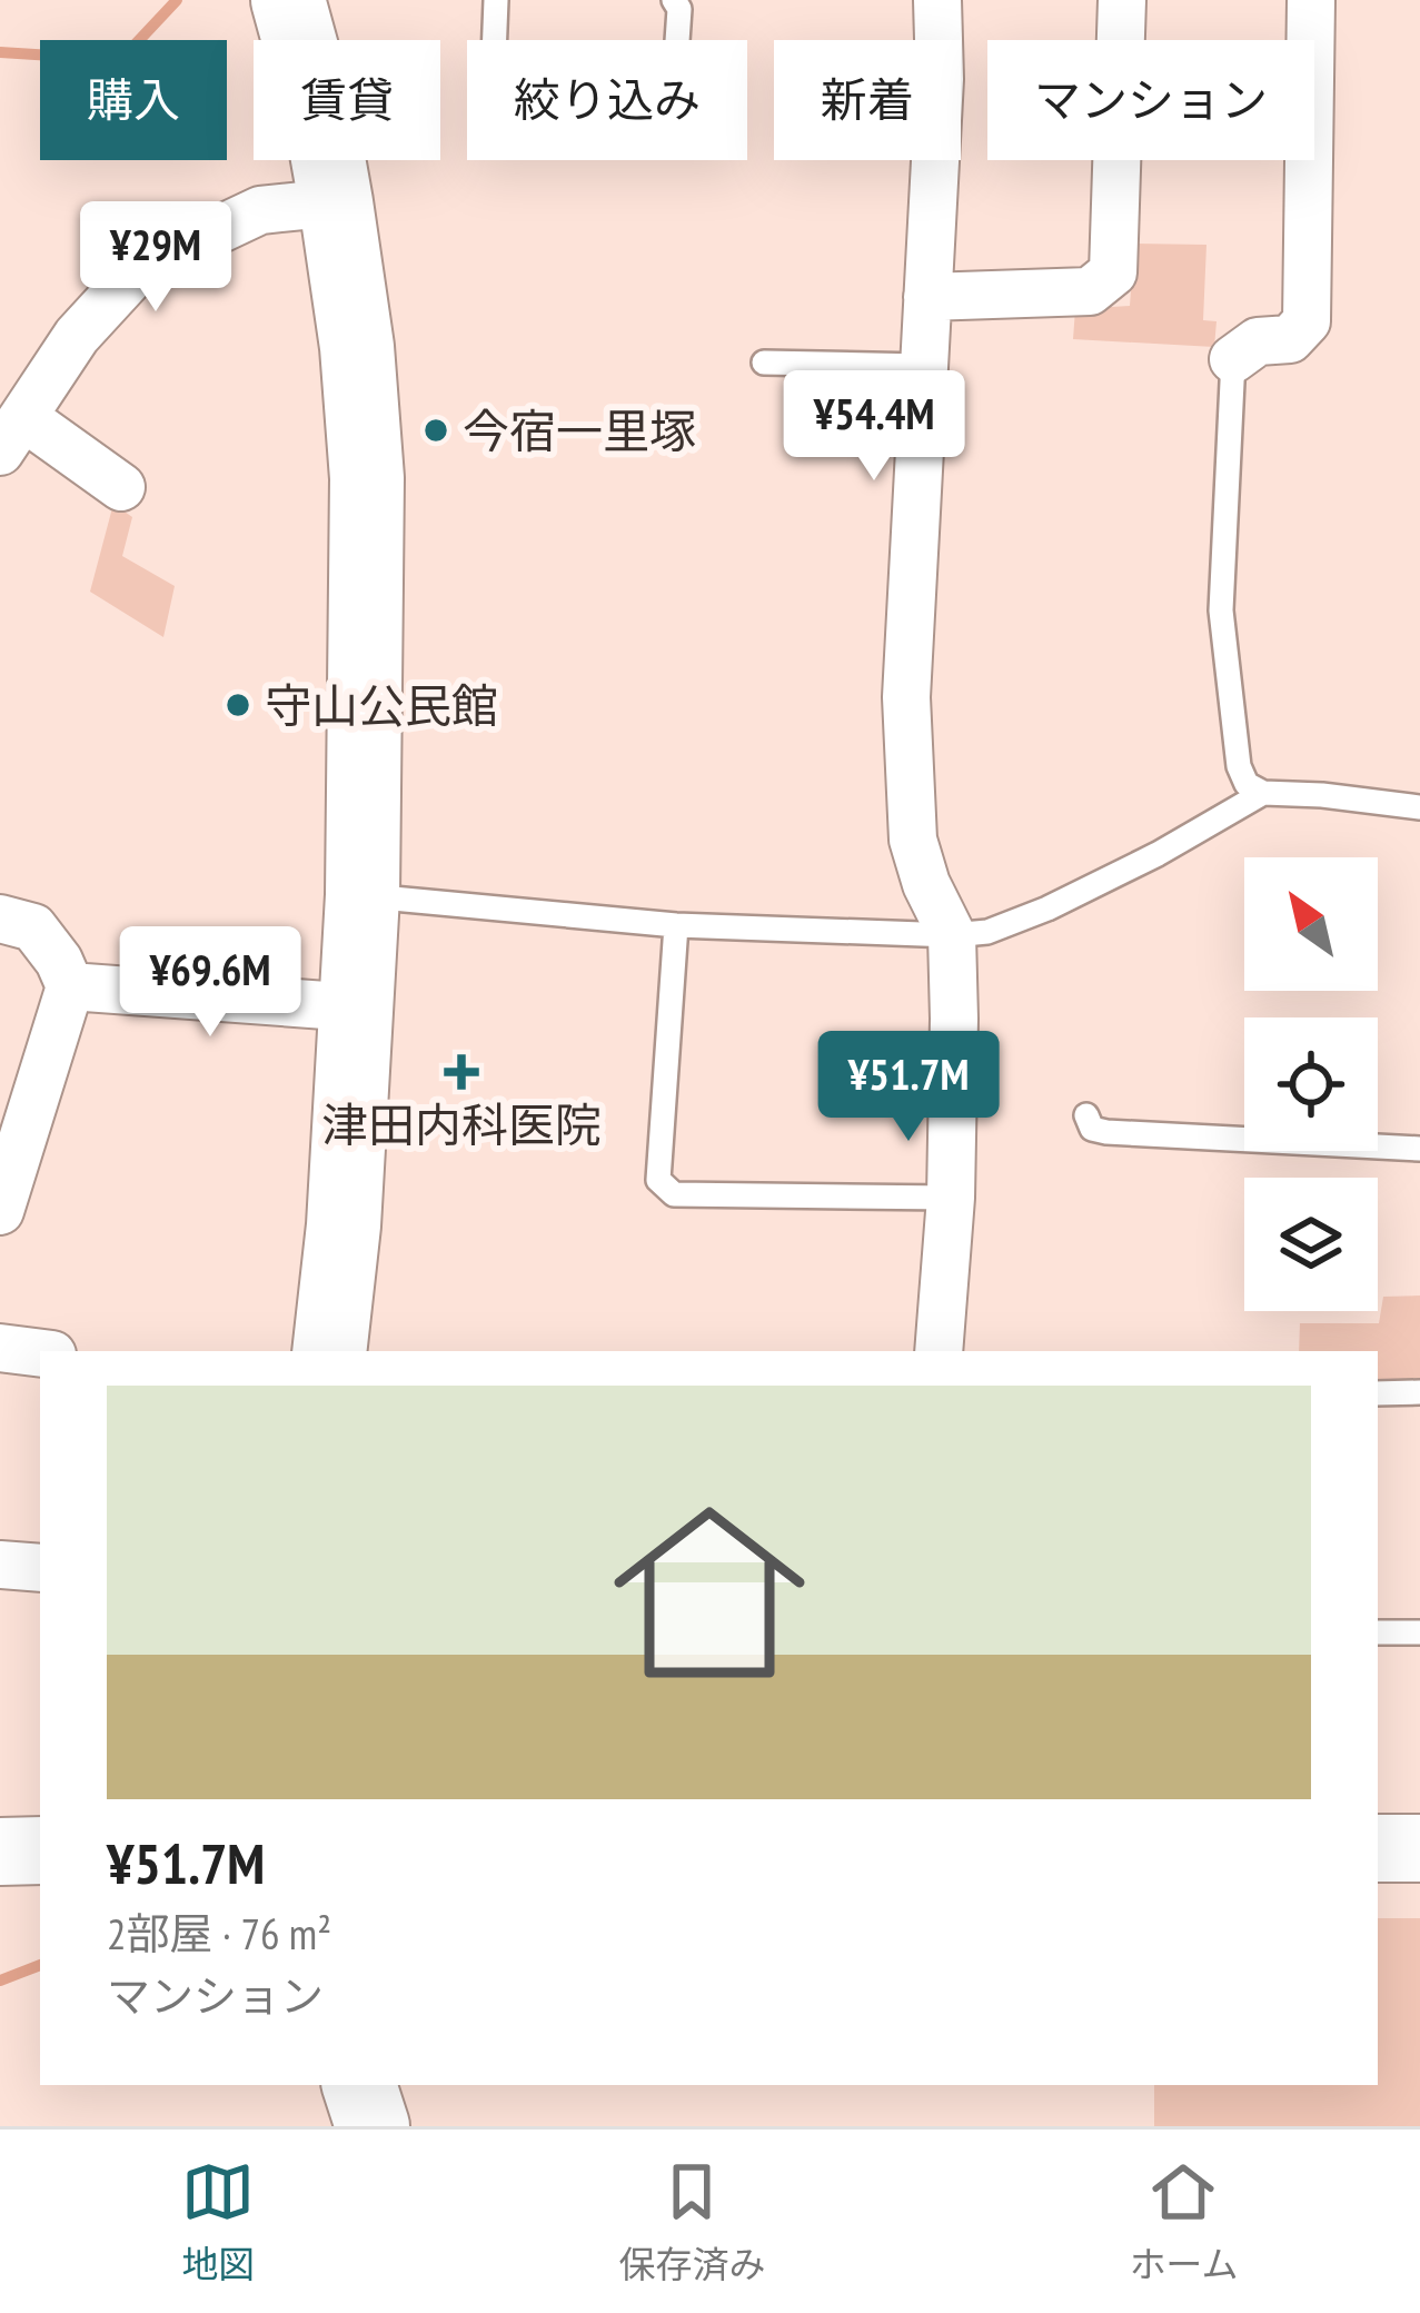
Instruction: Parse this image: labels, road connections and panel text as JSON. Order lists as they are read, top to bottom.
{
  "places": {
    "other": ["今宿一里塚", "守山公民館"],
    "health": ["津田内科医院"]
  },
  "north": "top left",
  "page": {
    "chip": [
      "購入",
      "賃貸",
      "絞り込み",
      "新着",
      "マンション"
    ],
    "price": [
      "¥29M",
      "¥54.4M",
      "¥69.6M",
      "¥51.7M"
    ],
    "list": [
      {
        "name": "¥51.7M",
        "note": "2部屋 · 76 m² · マンション"
      }
    ],
    "tabs": ["地図", "保存済み", "ホーム"]
  }
}
